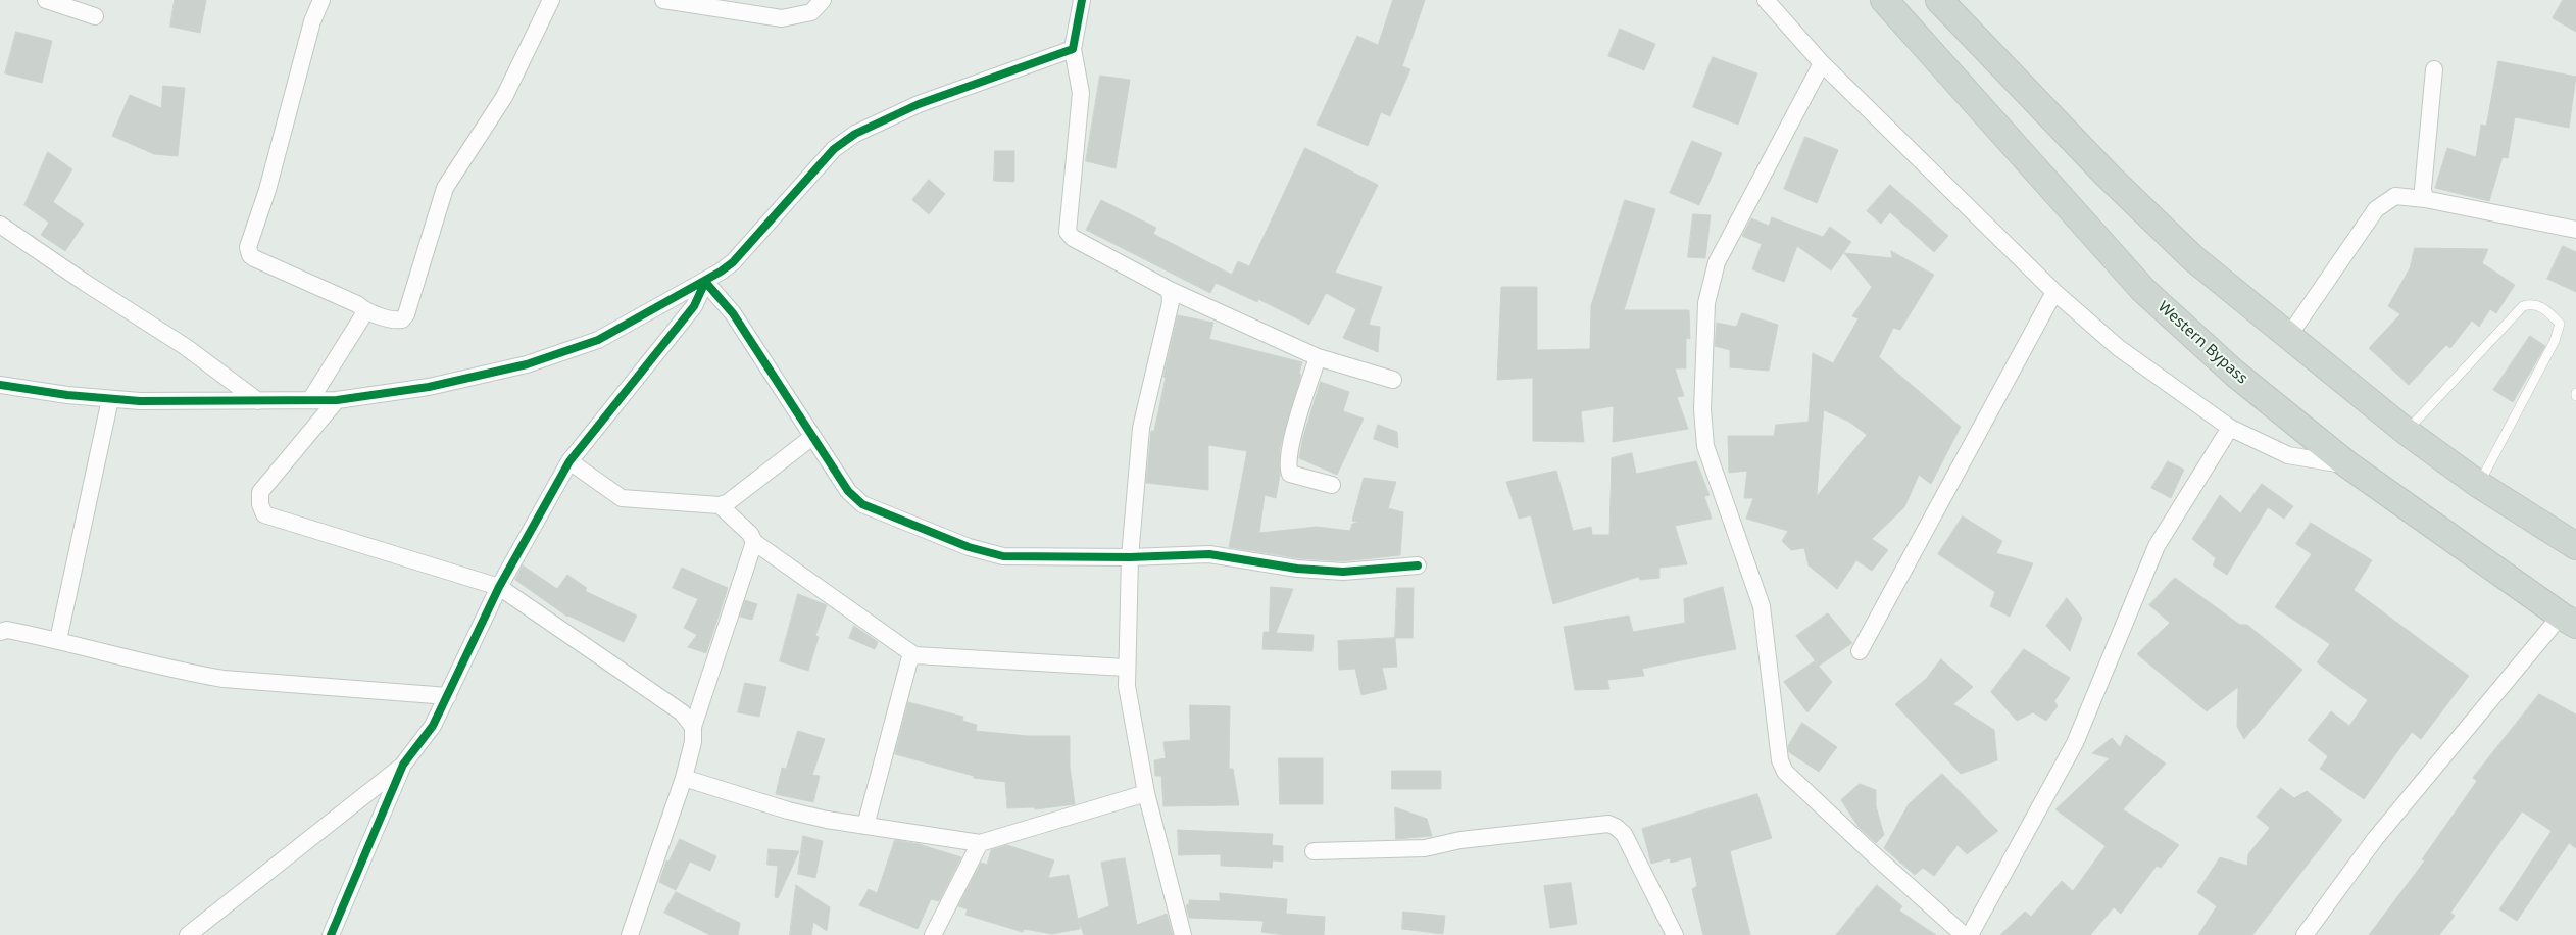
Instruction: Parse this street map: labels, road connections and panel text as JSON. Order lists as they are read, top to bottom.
{
  "streets": {
    "main road": ["Western Bypass"]
  }
}
